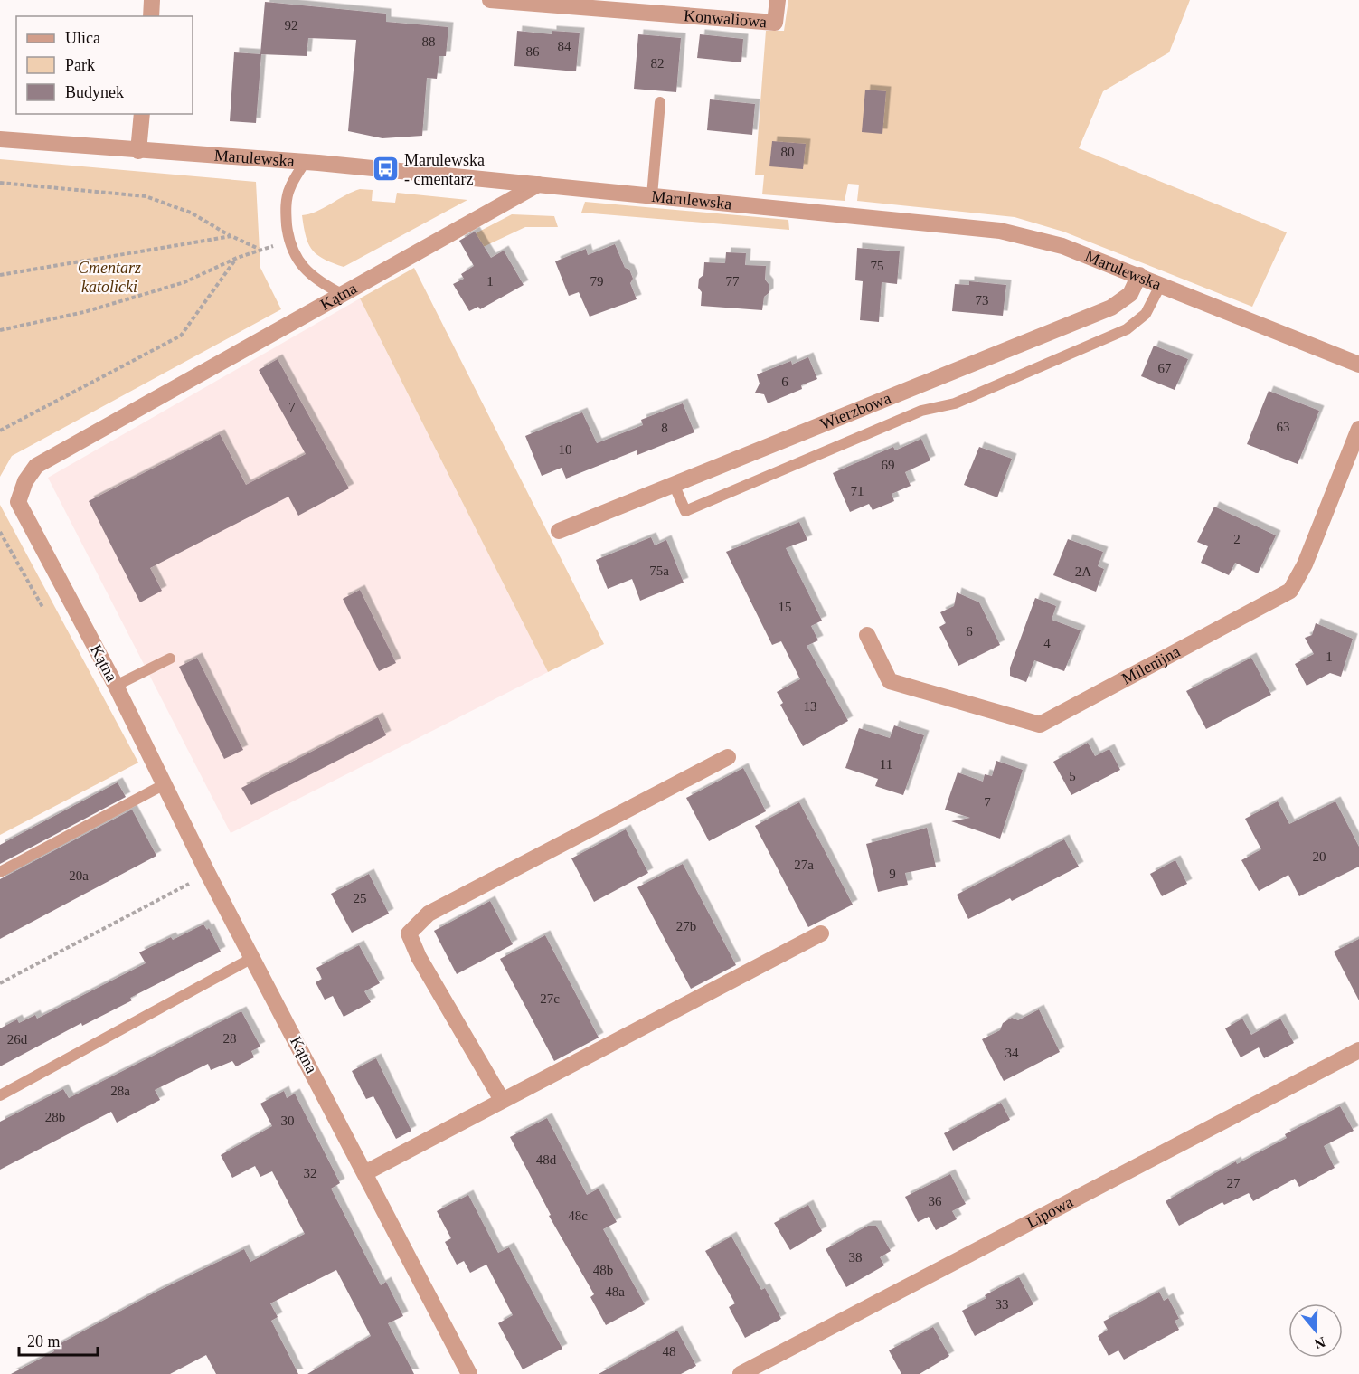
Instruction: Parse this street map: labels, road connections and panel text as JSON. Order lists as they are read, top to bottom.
{
  "streets": {
    "street": [
      "Konwaliowa",
      "Marulewska",
      "Kątna",
      "Wierzbowa",
      "Milenijna",
      "Lipowa"
    ]
  },
  "crossings": [
    ["Marulewska", "Kątna"],
    ["Marulewska", "Wierzbowa"]
  ],
  "parks": ["Cmentarz katolicki"],
  "places": {
    "bus stop": ["Marulewska - cmentarz"]
  },
  "house_numbers": [
    "92",
    "88",
    "84",
    "86",
    "82",
    "80",
    "75",
    "1",
    "79",
    "77",
    "73",
    "67",
    "6",
    "7",
    "63",
    "8",
    "10",
    "69",
    "71",
    "2",
    "75a",
    "2A",
    "15",
    "6",
    "4",
    "1",
    "13",
    "11",
    "5",
    "7",
    "20",
    "27a",
    "9",
    "20a",
    "25",
    "27b",
    "27c",
    "28",
    "26d",
    "34",
    "28a",
    "28b",
    "30",
    "48d",
    "32",
    "27",
    "36",
    "48c",
    "38",
    "48b",
    "48a",
    "33",
    "48"
  ],
  "legend": ["Ulica", "Park", "Budynek"],
  "scale_bar": "20 m",
  "north": "bottom"
}
